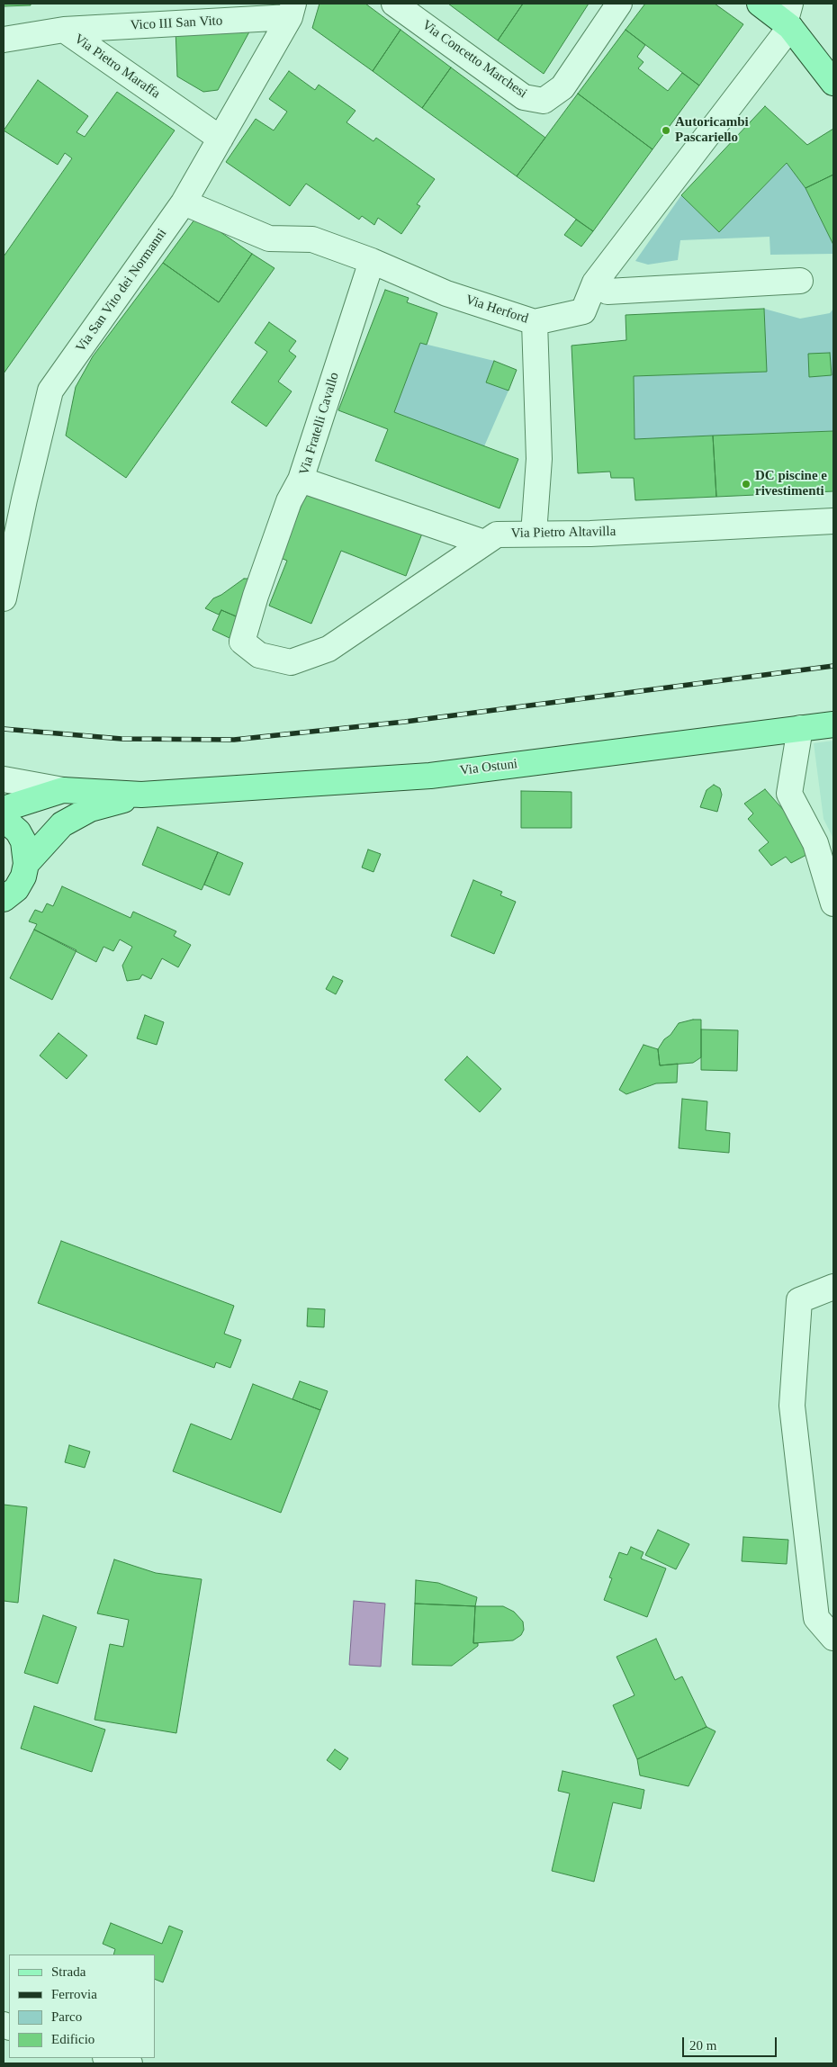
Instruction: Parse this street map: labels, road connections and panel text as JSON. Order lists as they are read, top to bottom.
{
  "streets": {
    "main road": ["Via Ostuni"],
    "street": [
      "Vico III San Vito",
      "Via Concetto Marchesi",
      "Via Pietro Maraffa",
      "Via San Vito dei Normanni",
      "Via Herford",
      "Via Fratelli Cavallo",
      "Via Pietro Altavilla"
    ]
  },
  "crossings": [
    ["Vico III San Vito", "Via Pietro Maraffa"],
    ["Vico III San Vito", "Via San Vito dei Normanni"],
    ["Via Pietro Maraffa", "Via San Vito dei Normanni"],
    ["Via San Vito dei Normanni", "Via Herford"],
    ["Via Herford", "Via Fratelli Cavallo"],
    ["Via Fratelli Cavallo", "Via Pietro Altavilla"]
  ],
  "places": ["Autoricambi Pascariello", "DC piscine e rivestimenti"],
  "legend": [
    "Strada",
    "Ferrovia",
    "Parco",
    "Edificio"
  ],
  "scale_bar": "20 m"
}
